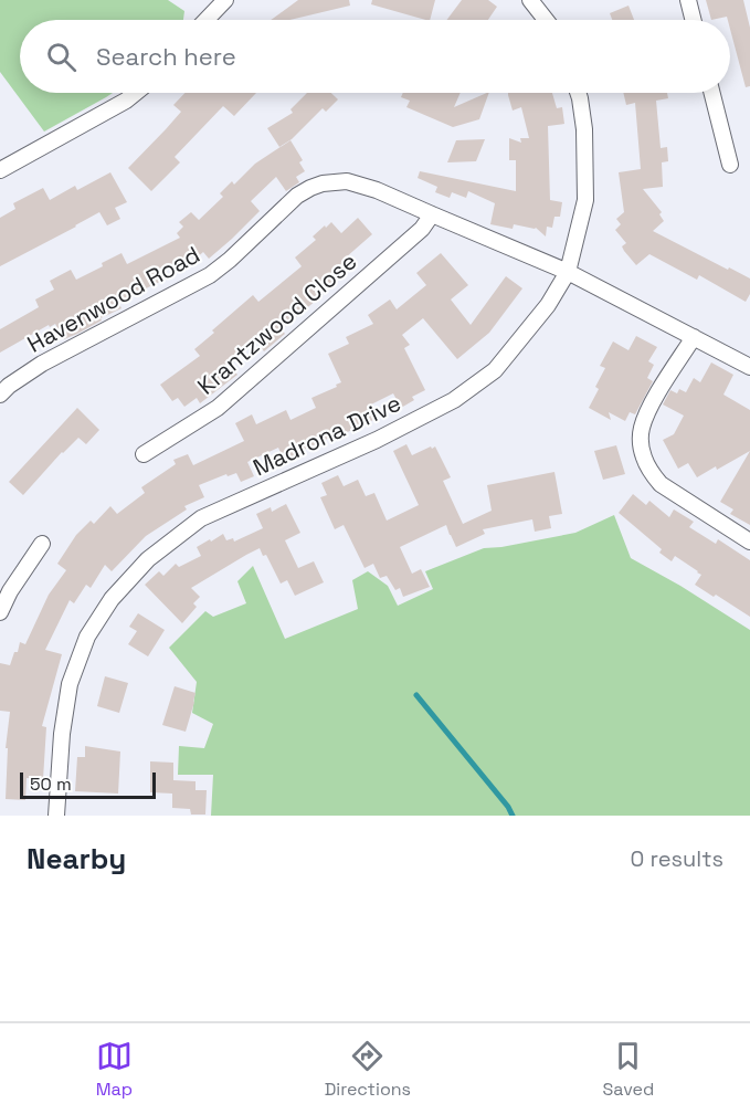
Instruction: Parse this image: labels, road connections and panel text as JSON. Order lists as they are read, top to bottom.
{
  "streets": {
    "street": ["Havenwood Road", "Krantzwood Close", "Madrona Drive"]
  },
  "crossings": [
    ["Havenwood Road", "Krantzwood Close"],
    ["Havenwood Road", "Madrona Drive"]
  ],
  "scale_bar": "50 m",
  "page": {
    "search": "Search here",
    "scale": "50 m",
    "heading": ["Nearby", "0 results"],
    "nav": ["Map", "Directions", "Saved"]
  }
}
